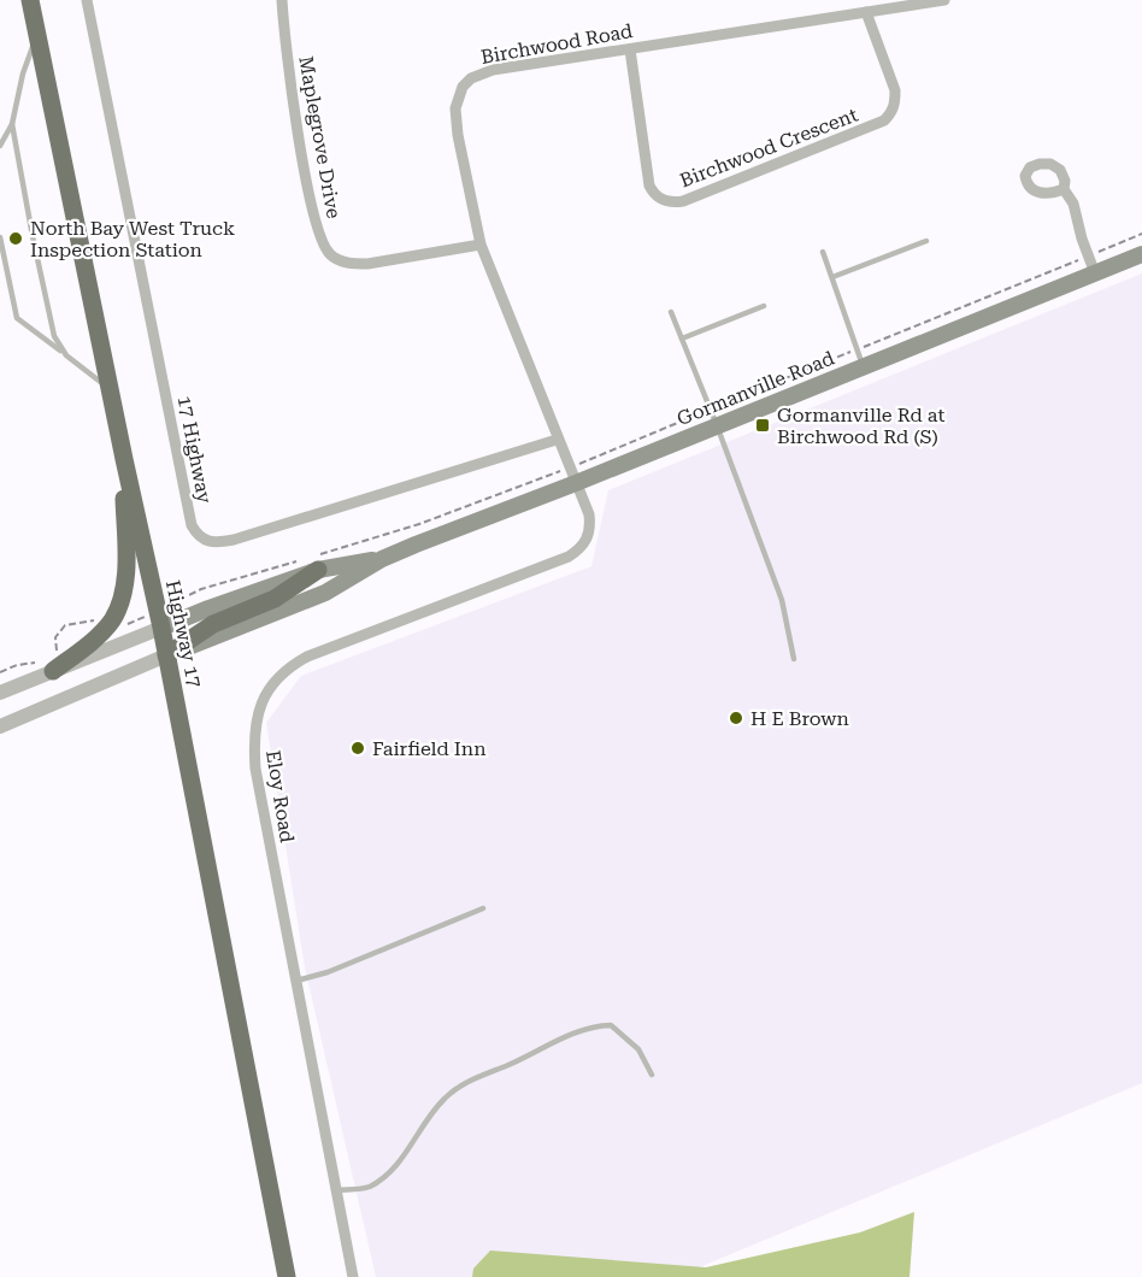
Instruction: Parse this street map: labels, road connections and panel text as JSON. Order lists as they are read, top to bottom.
{
  "streets": {
    "highway": ["Highway 17"],
    "main road": ["Gormanville Road"],
    "street": [
      "Birchwood Road",
      "Maplegrove Drive",
      "Birchwood Crescent",
      "17 Highway",
      "Eloy Road"
    ]
  },
  "crossings": [
    ["Birchwood Road", "Maplegrove Drive"],
    ["Birchwood Road", "Birchwood Crescent"],
    ["Birchwood Road", "Gormanville Road"],
    ["Birchwood Road", "17 Highway"],
    ["Birchwood Road", "Eloy Road"],
    ["Gormanville Road", "Highway 17"],
    ["Gormanville Road", "Eloy Road"]
  ],
  "places": {
    "other": ["North Bay West Truck Inspection Station", "H E Brown", "Fairfield Inn"],
    "transit": ["Gormanville Rd at Birchwood Rd (S)"]
  }
}
